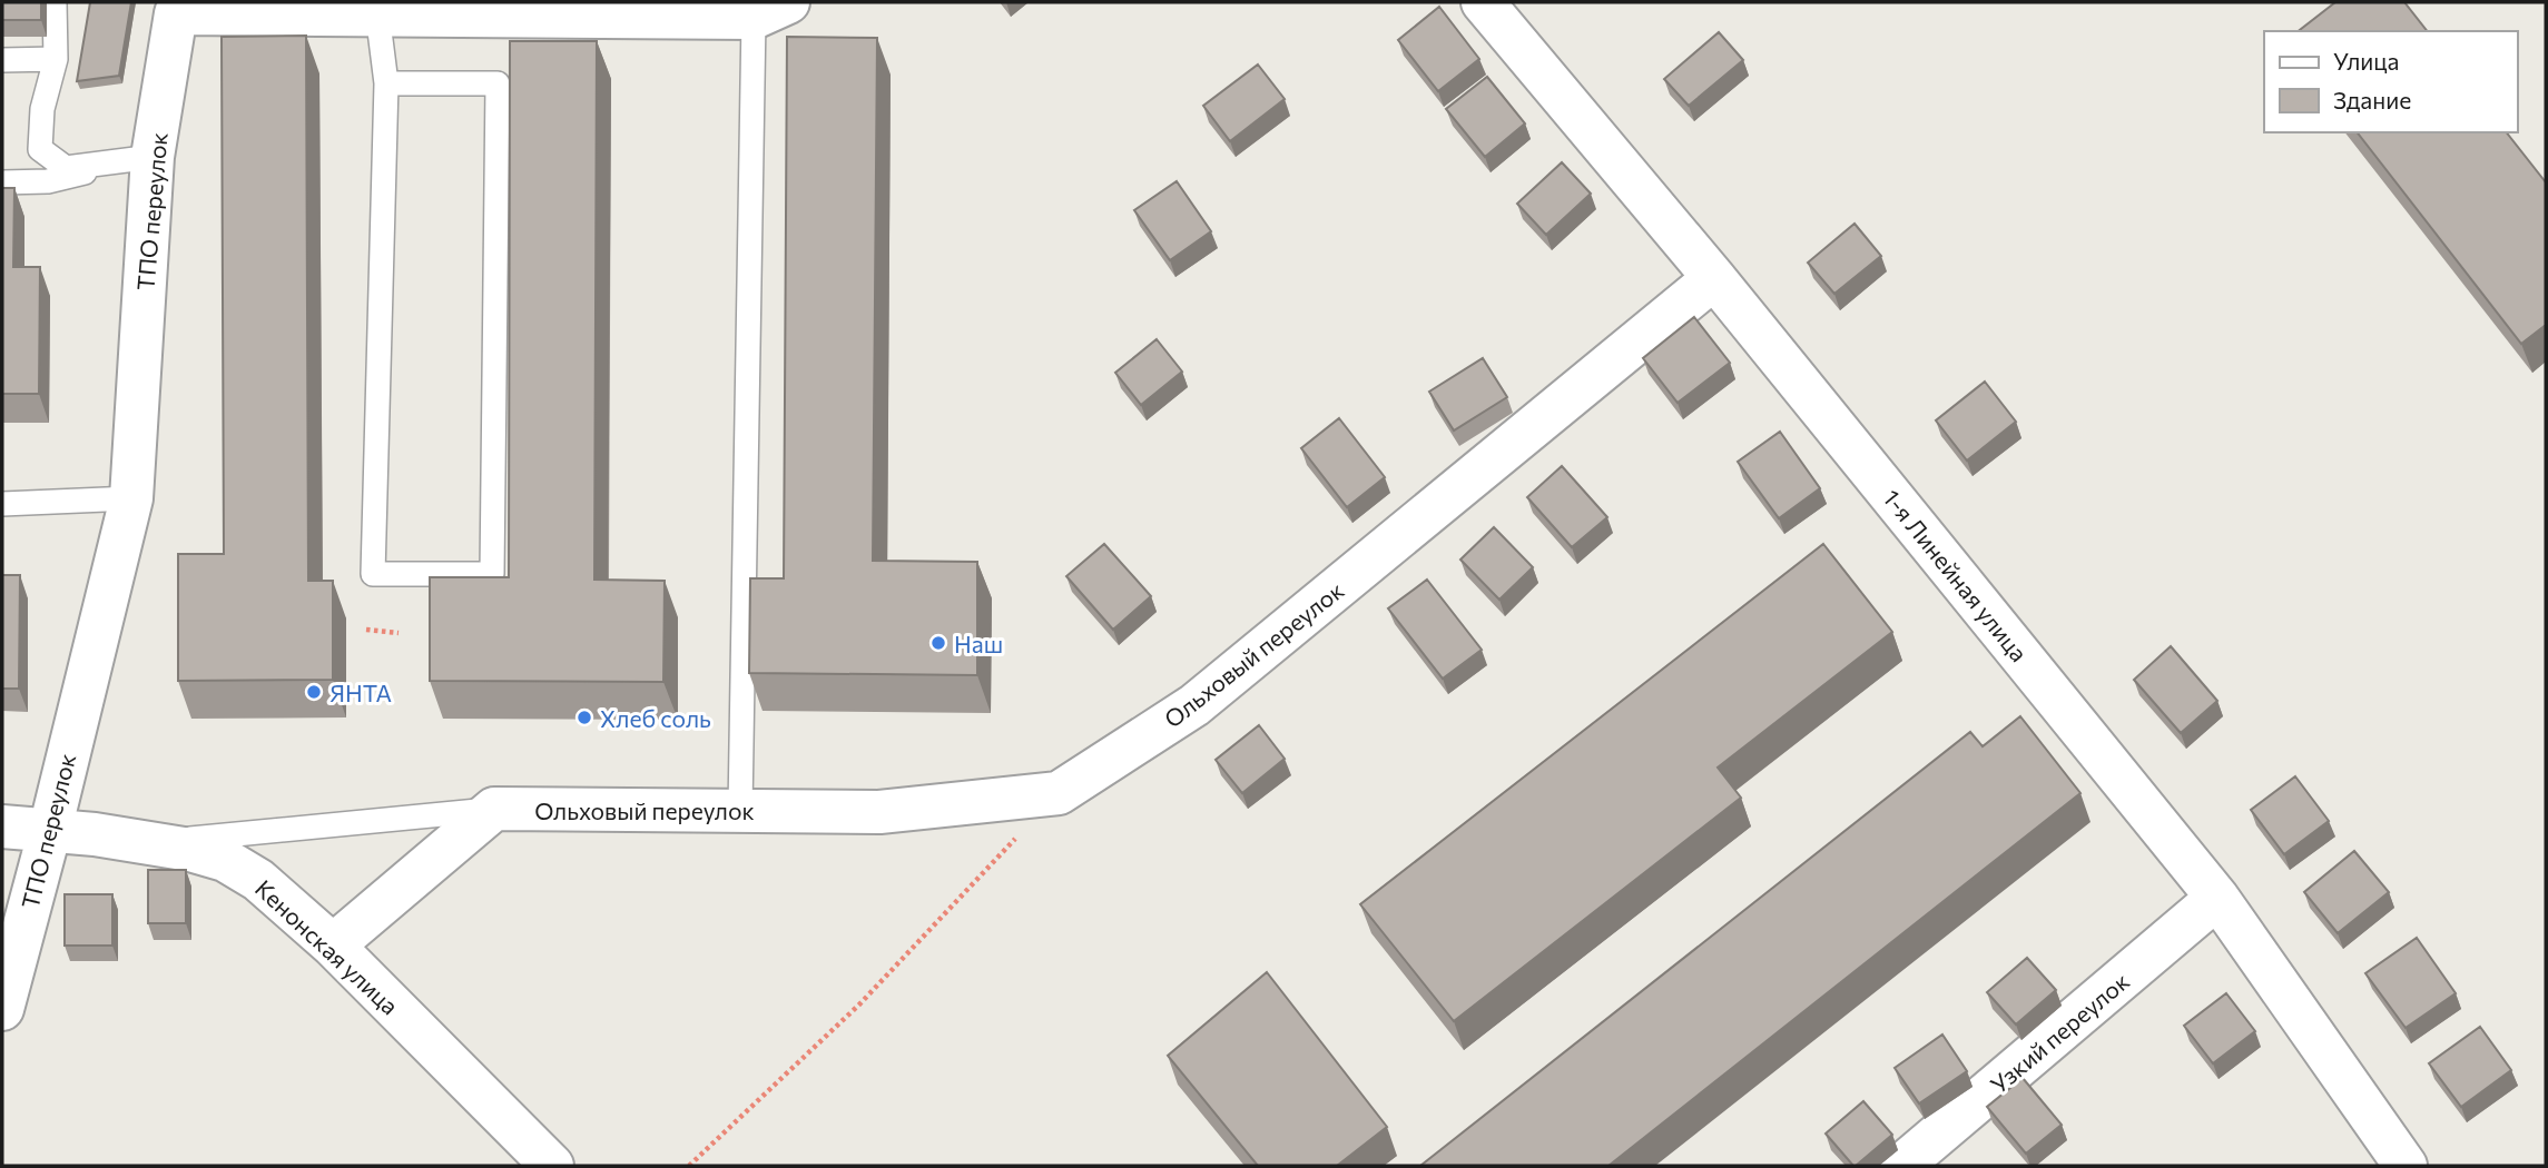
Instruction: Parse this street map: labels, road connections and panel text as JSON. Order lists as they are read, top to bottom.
{
  "streets": {
    "street": [
      "ТПО переулок",
      "1-я Линейная улица",
      "Ольховый переулок",
      "Кенонская улица",
      "Узкий переулок"
    ]
  },
  "crossings": [
    ["ТПО переулок", "Кенонская улица"],
    ["1-я Линейная улица", "Ольховый переулок"],
    ["1-я Линейная улица", "Узкий переулок"]
  ],
  "places": ["Наш", "ЯНТА", "Хлеб соль"],
  "legend": ["Улица", "Здание"]
}
